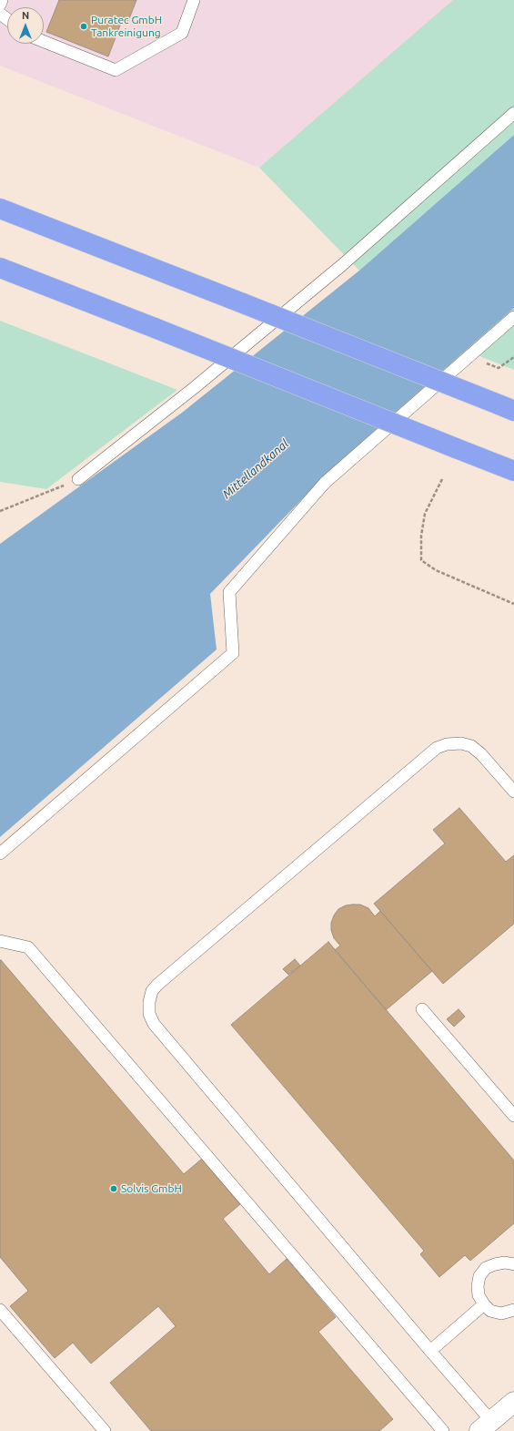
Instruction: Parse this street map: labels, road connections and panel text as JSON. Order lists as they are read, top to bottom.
{
  "water": ["Mittellandkanal"],
  "places": ["Puratec GmbH Tankreinigung", "Solvis GmbH"],
  "north": "top"
}
